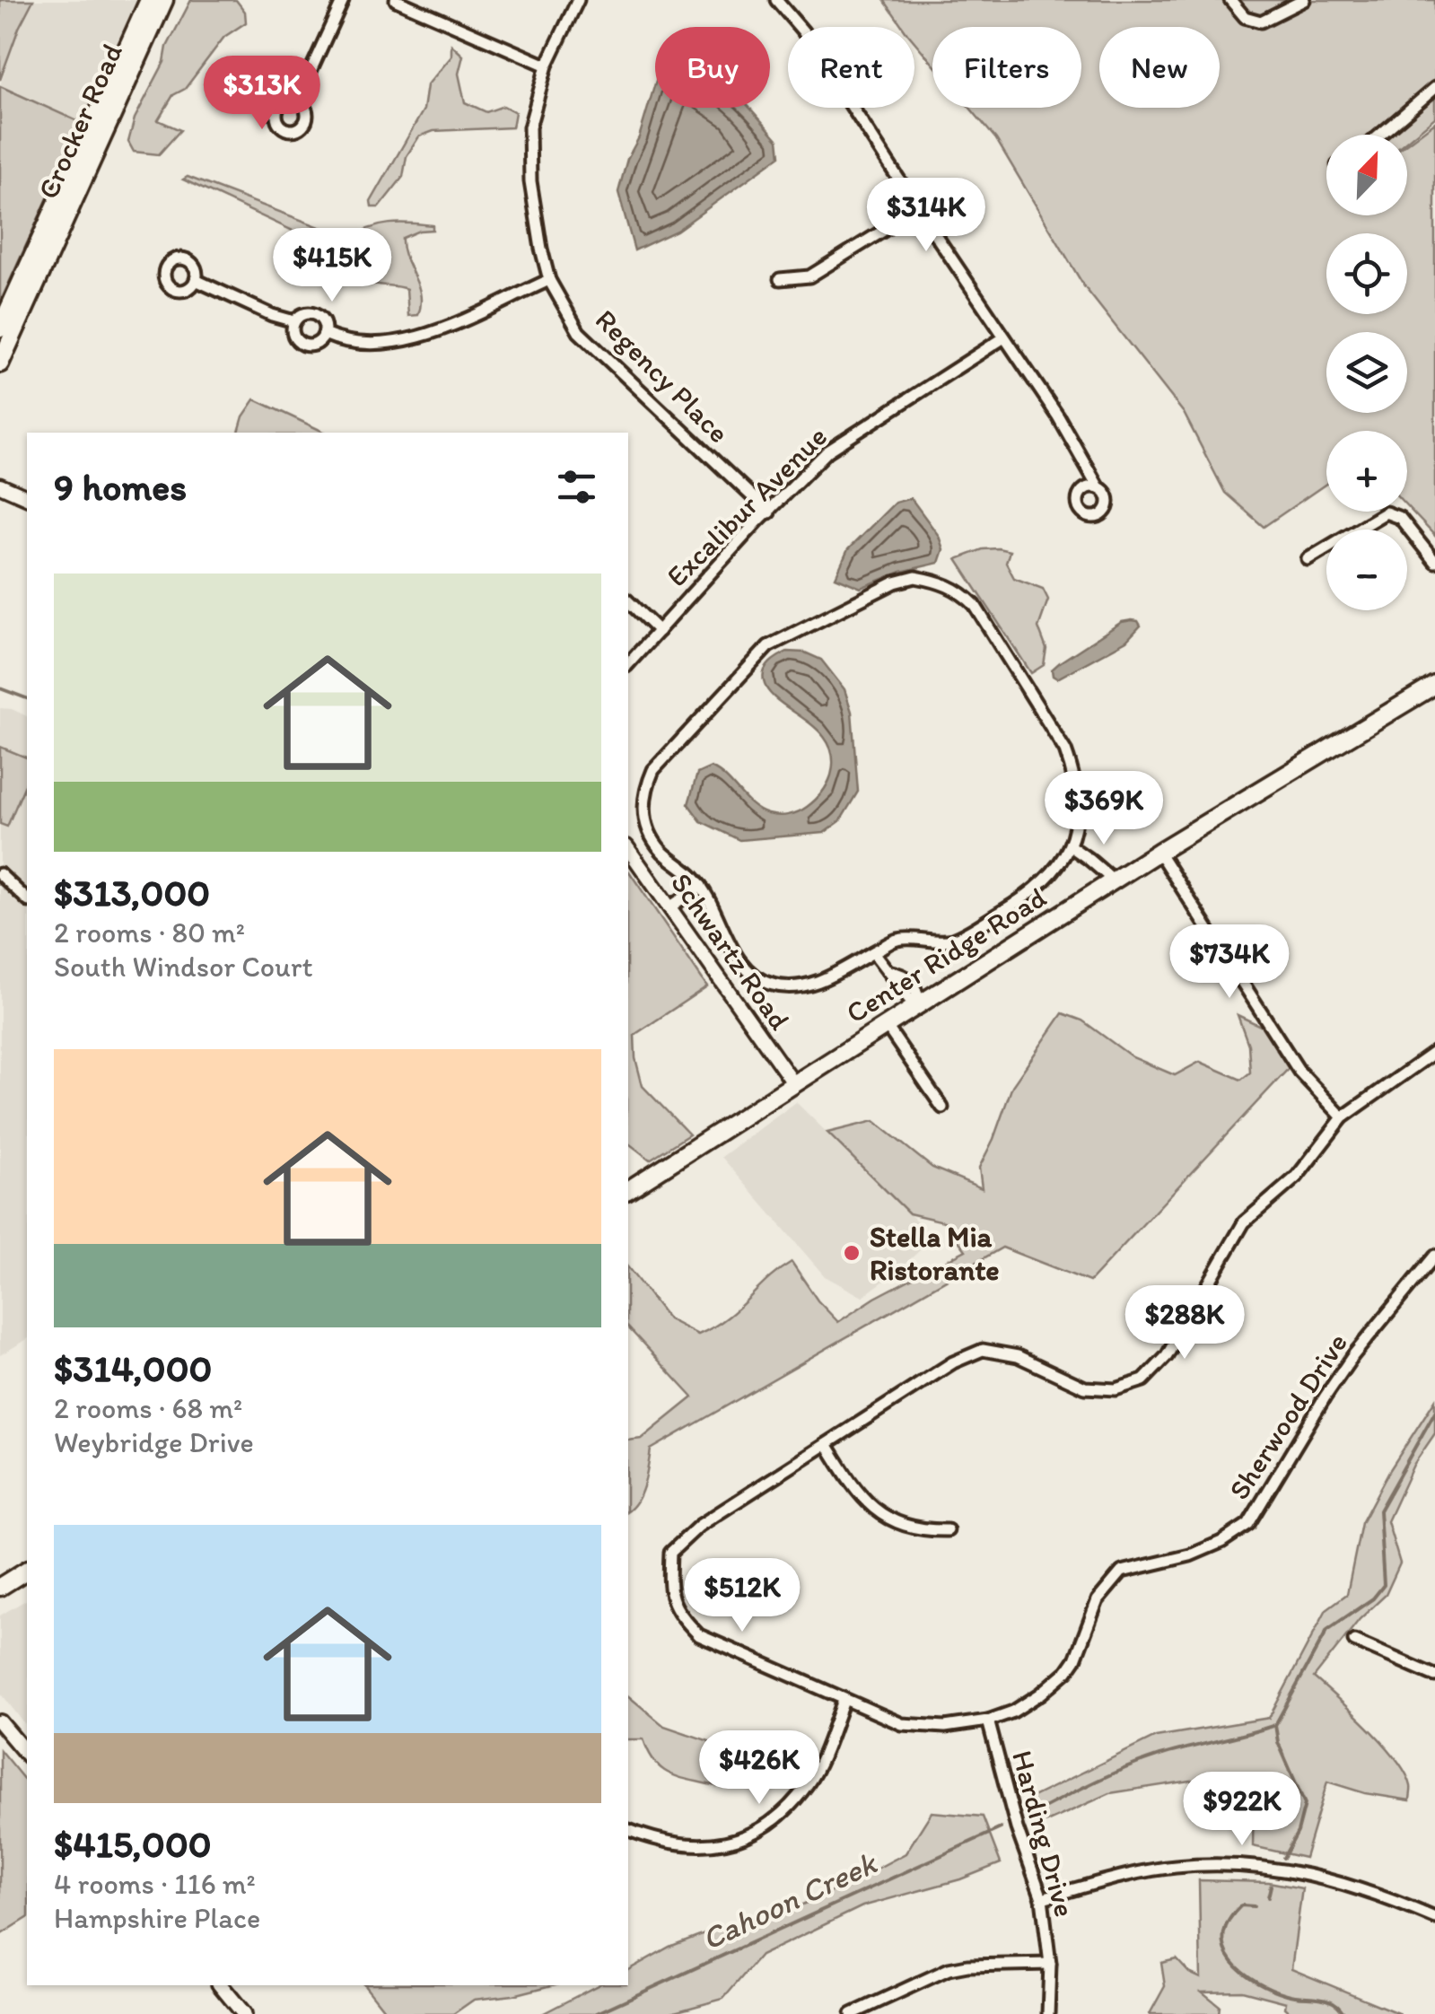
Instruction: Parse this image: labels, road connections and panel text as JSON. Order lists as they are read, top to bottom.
{
  "streets": {
    "main road": ["Crocker Road", "Center Ridge Road"],
    "street": [
      "Regency Place",
      "Excalibur Avenue",
      "Schwartz Road",
      "Sherwood Drive",
      "Harding Drive"
    ]
  },
  "crossings": [
    ["Regency Place", "Excalibur Avenue"],
    ["Schwartz Road", "Center Ridge Road"],
    ["Sherwood Drive", "Harding Drive"]
  ],
  "water": ["Cahoon Creek"],
  "places": ["Stella Mia Ristorante"],
  "north": "top right",
  "page": {
    "chip": [
      "Buy",
      "Rent",
      "Filters",
      "New"
    ],
    "price": [
      "$313K",
      "$314K",
      "$415K",
      "$369K",
      "$734K",
      "$288K",
      "$512K",
      "$426K",
      "$922K"
    ],
    "map_buttons": ["+", "−"],
    "heading": "9 homes",
    "list": [
      {
        "name": "$313,000",
        "note": "2 rooms · 80 m² · South Windsor Court"
      },
      {
        "name": "$314,000",
        "note": "2 rooms · 68 m² · Weybridge Drive"
      },
      {
        "name": "$415,000",
        "note": "4 rooms · 116 m² · Hampshire Place"
      }
    ]
  }
}
